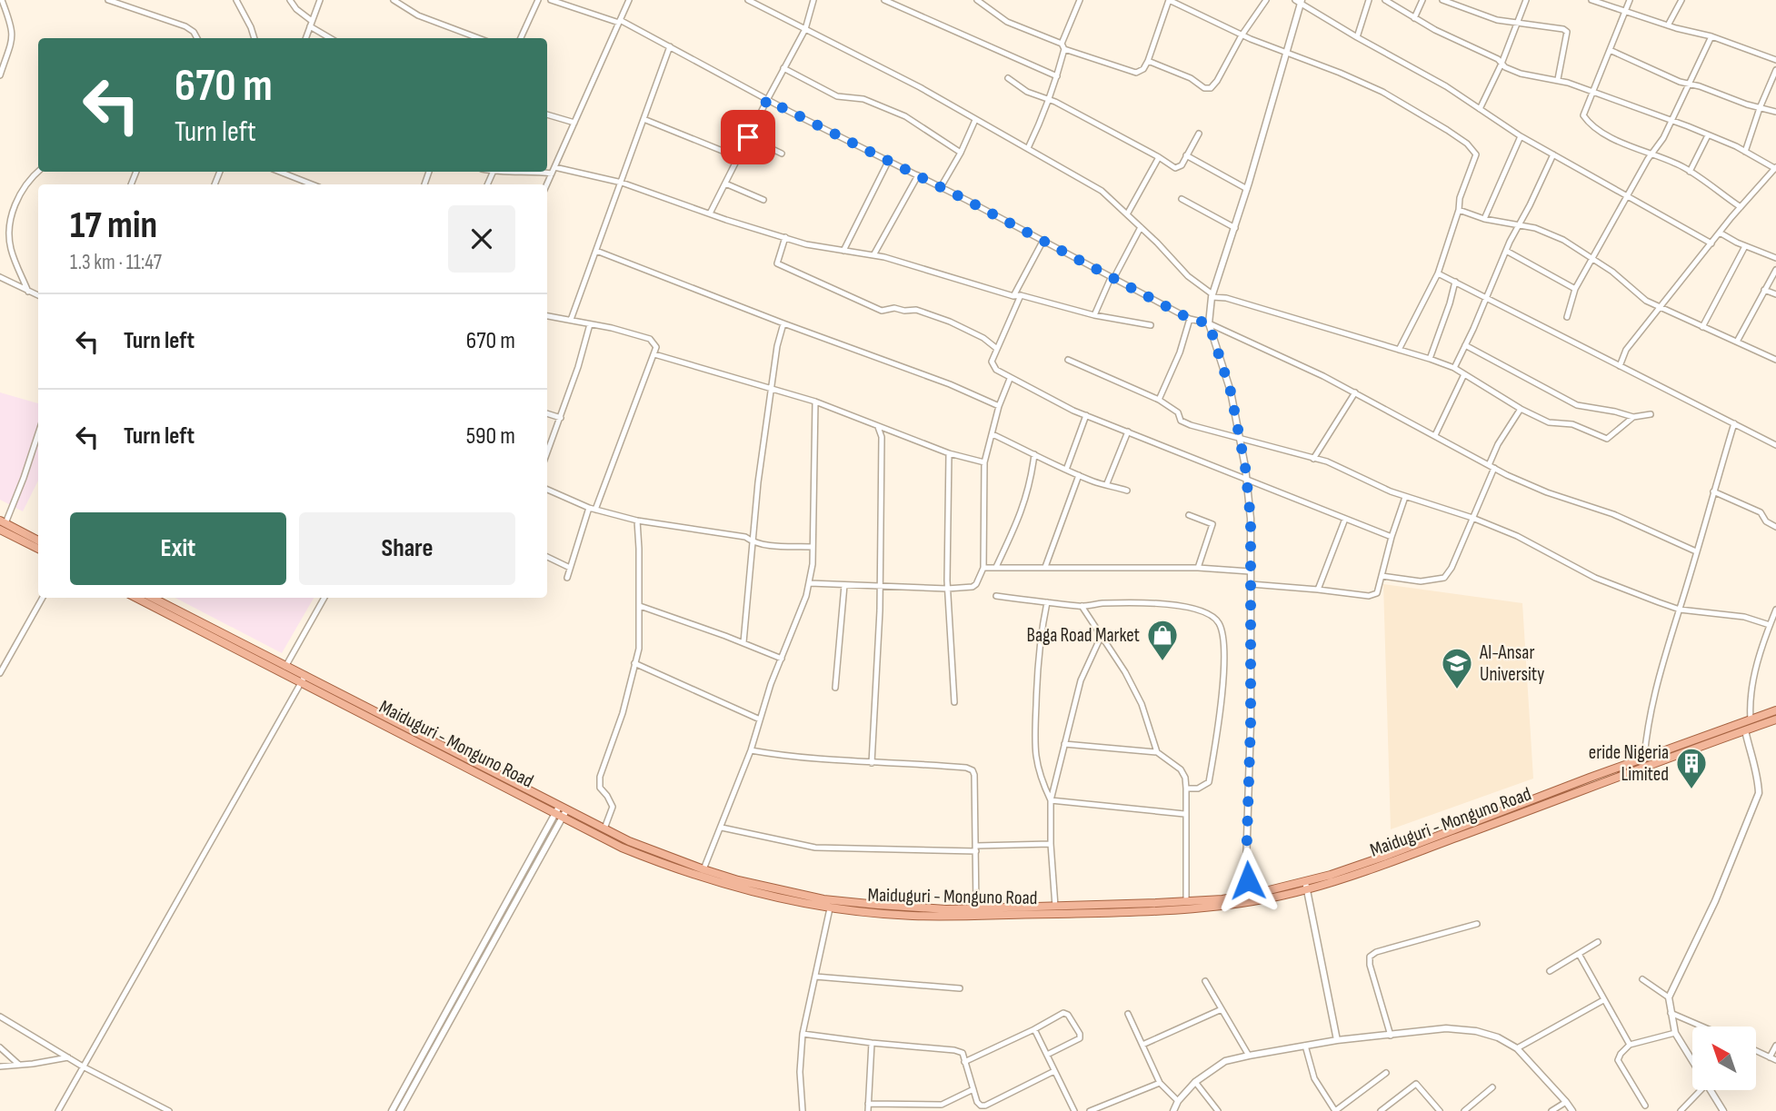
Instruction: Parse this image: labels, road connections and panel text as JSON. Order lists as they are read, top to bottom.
{
  "streets": {
    "main road": ["Maiduguri - Monguno Road"]
  },
  "places": {
    "shop": ["Baga Road Market"],
    "school or university": ["Al-Ansar University"],
    "building": ["eride Nigeria Limited"]
  },
  "north": "top left",
  "page": {
    "turn": ["670 m", "Turn left"],
    "heading": ["17 min", "1.3 km · 11:47"],
    "list": [
      {
        "name": "Turn left",
        "value": "670 m"
      },
      {
        "name": "Turn left",
        "value": "590 m"
      }
    ],
    "buttons": ["Exit", "Share"]
  }
}
